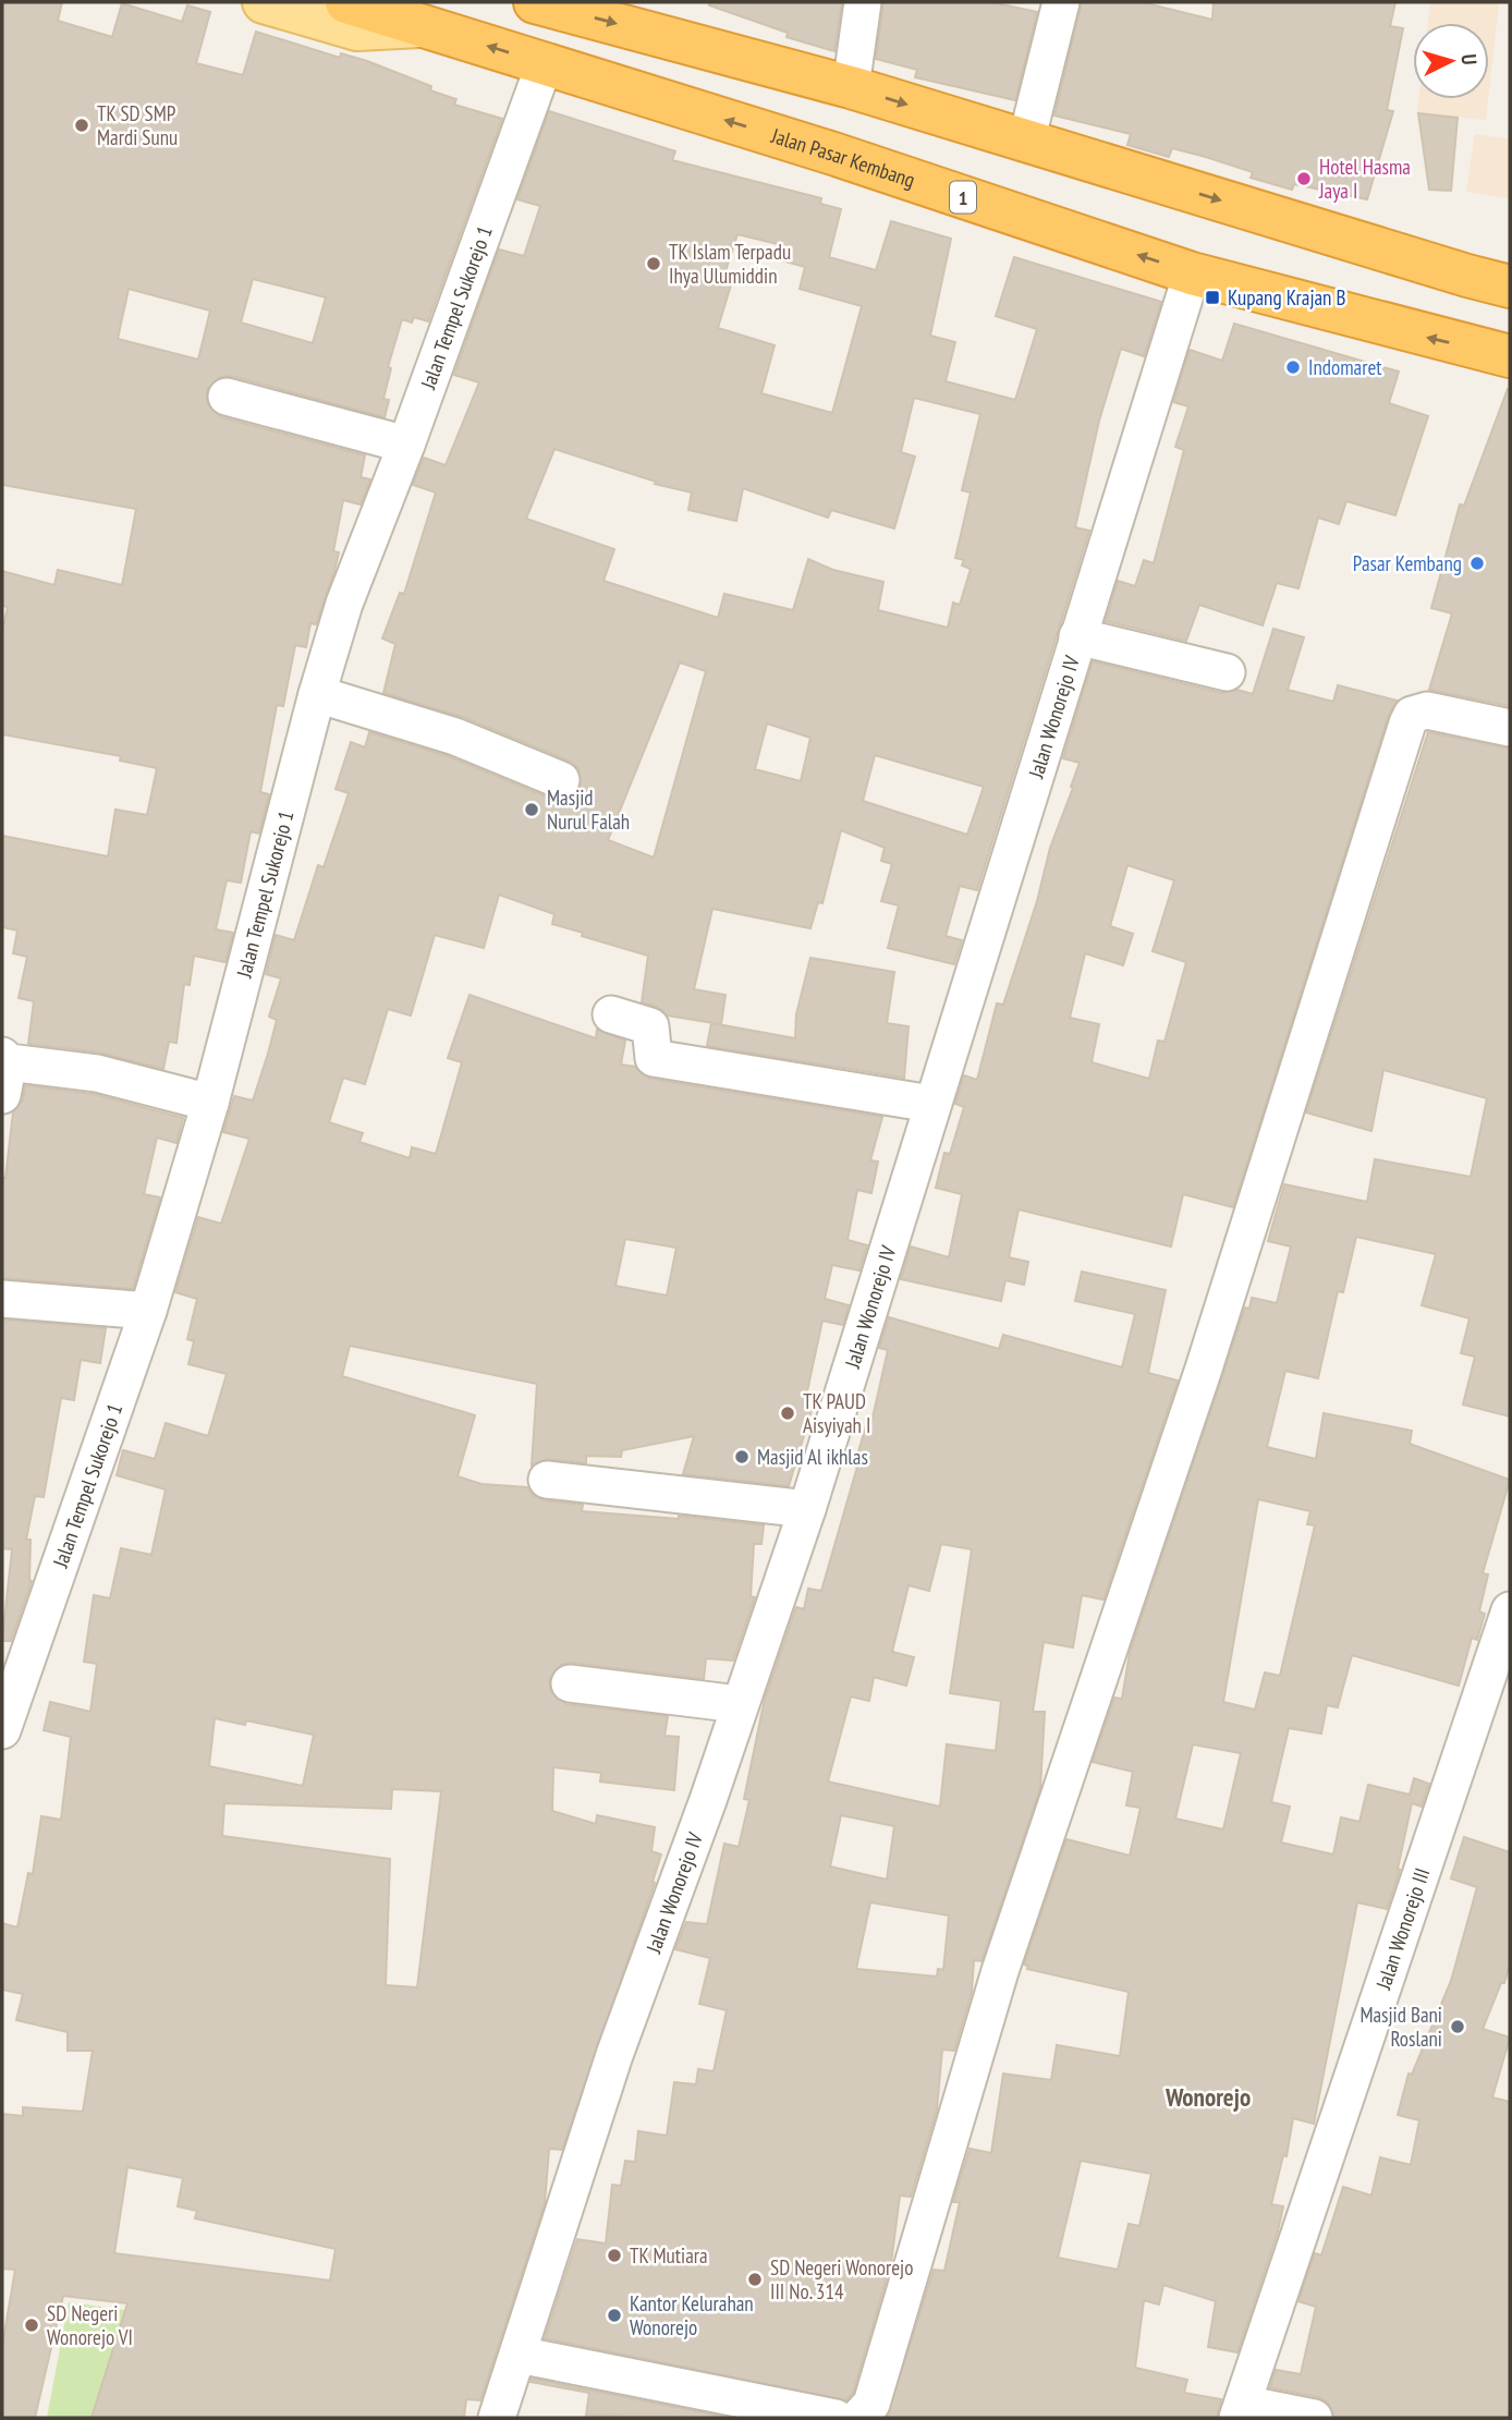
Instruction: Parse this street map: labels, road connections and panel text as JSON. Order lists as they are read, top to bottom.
{
  "streets": {
    "highway": ["Jalan Pasar Kembang", "1"],
    "street": ["Jalan Tempel Sukorejo 1", "Jalan Wonorejo IV", "Jalan Wonorejo III"]
  },
  "crossings": [
    ["Jalan Pasar Kembang", "1"],
    ["Jalan Pasar Kembang", "Jalan Tempel Sukorejo 1"],
    ["Jalan Pasar Kembang", "Jalan Wonorejo IV"]
  ],
  "one_way": ["Jalan Pasar Kembang"],
  "districts": ["Wonorejo"],
  "places": {
    "other": [
      "TK SD SMP Mardi Sunu",
      "Hotel Hasma Jaya I",
      "TK Islam Terpadu Ihya Ulumiddin",
      "Indomaret",
      "Pasar Kembang",
      "Masjid Nurul Falah",
      "TK PAUD Aisyiyah I",
      "Masjid Al ikhlas",
      "Masjid Bani Roslani",
      "TK Mutiara",
      "SD Negeri Wonorejo III No. 314",
      "Kantor Kelurahan Wonorejo",
      "SD Negeri Wonorejo VI"
    ],
    "transit": ["Kupang Krajan B"]
  },
  "north": "right"
}
